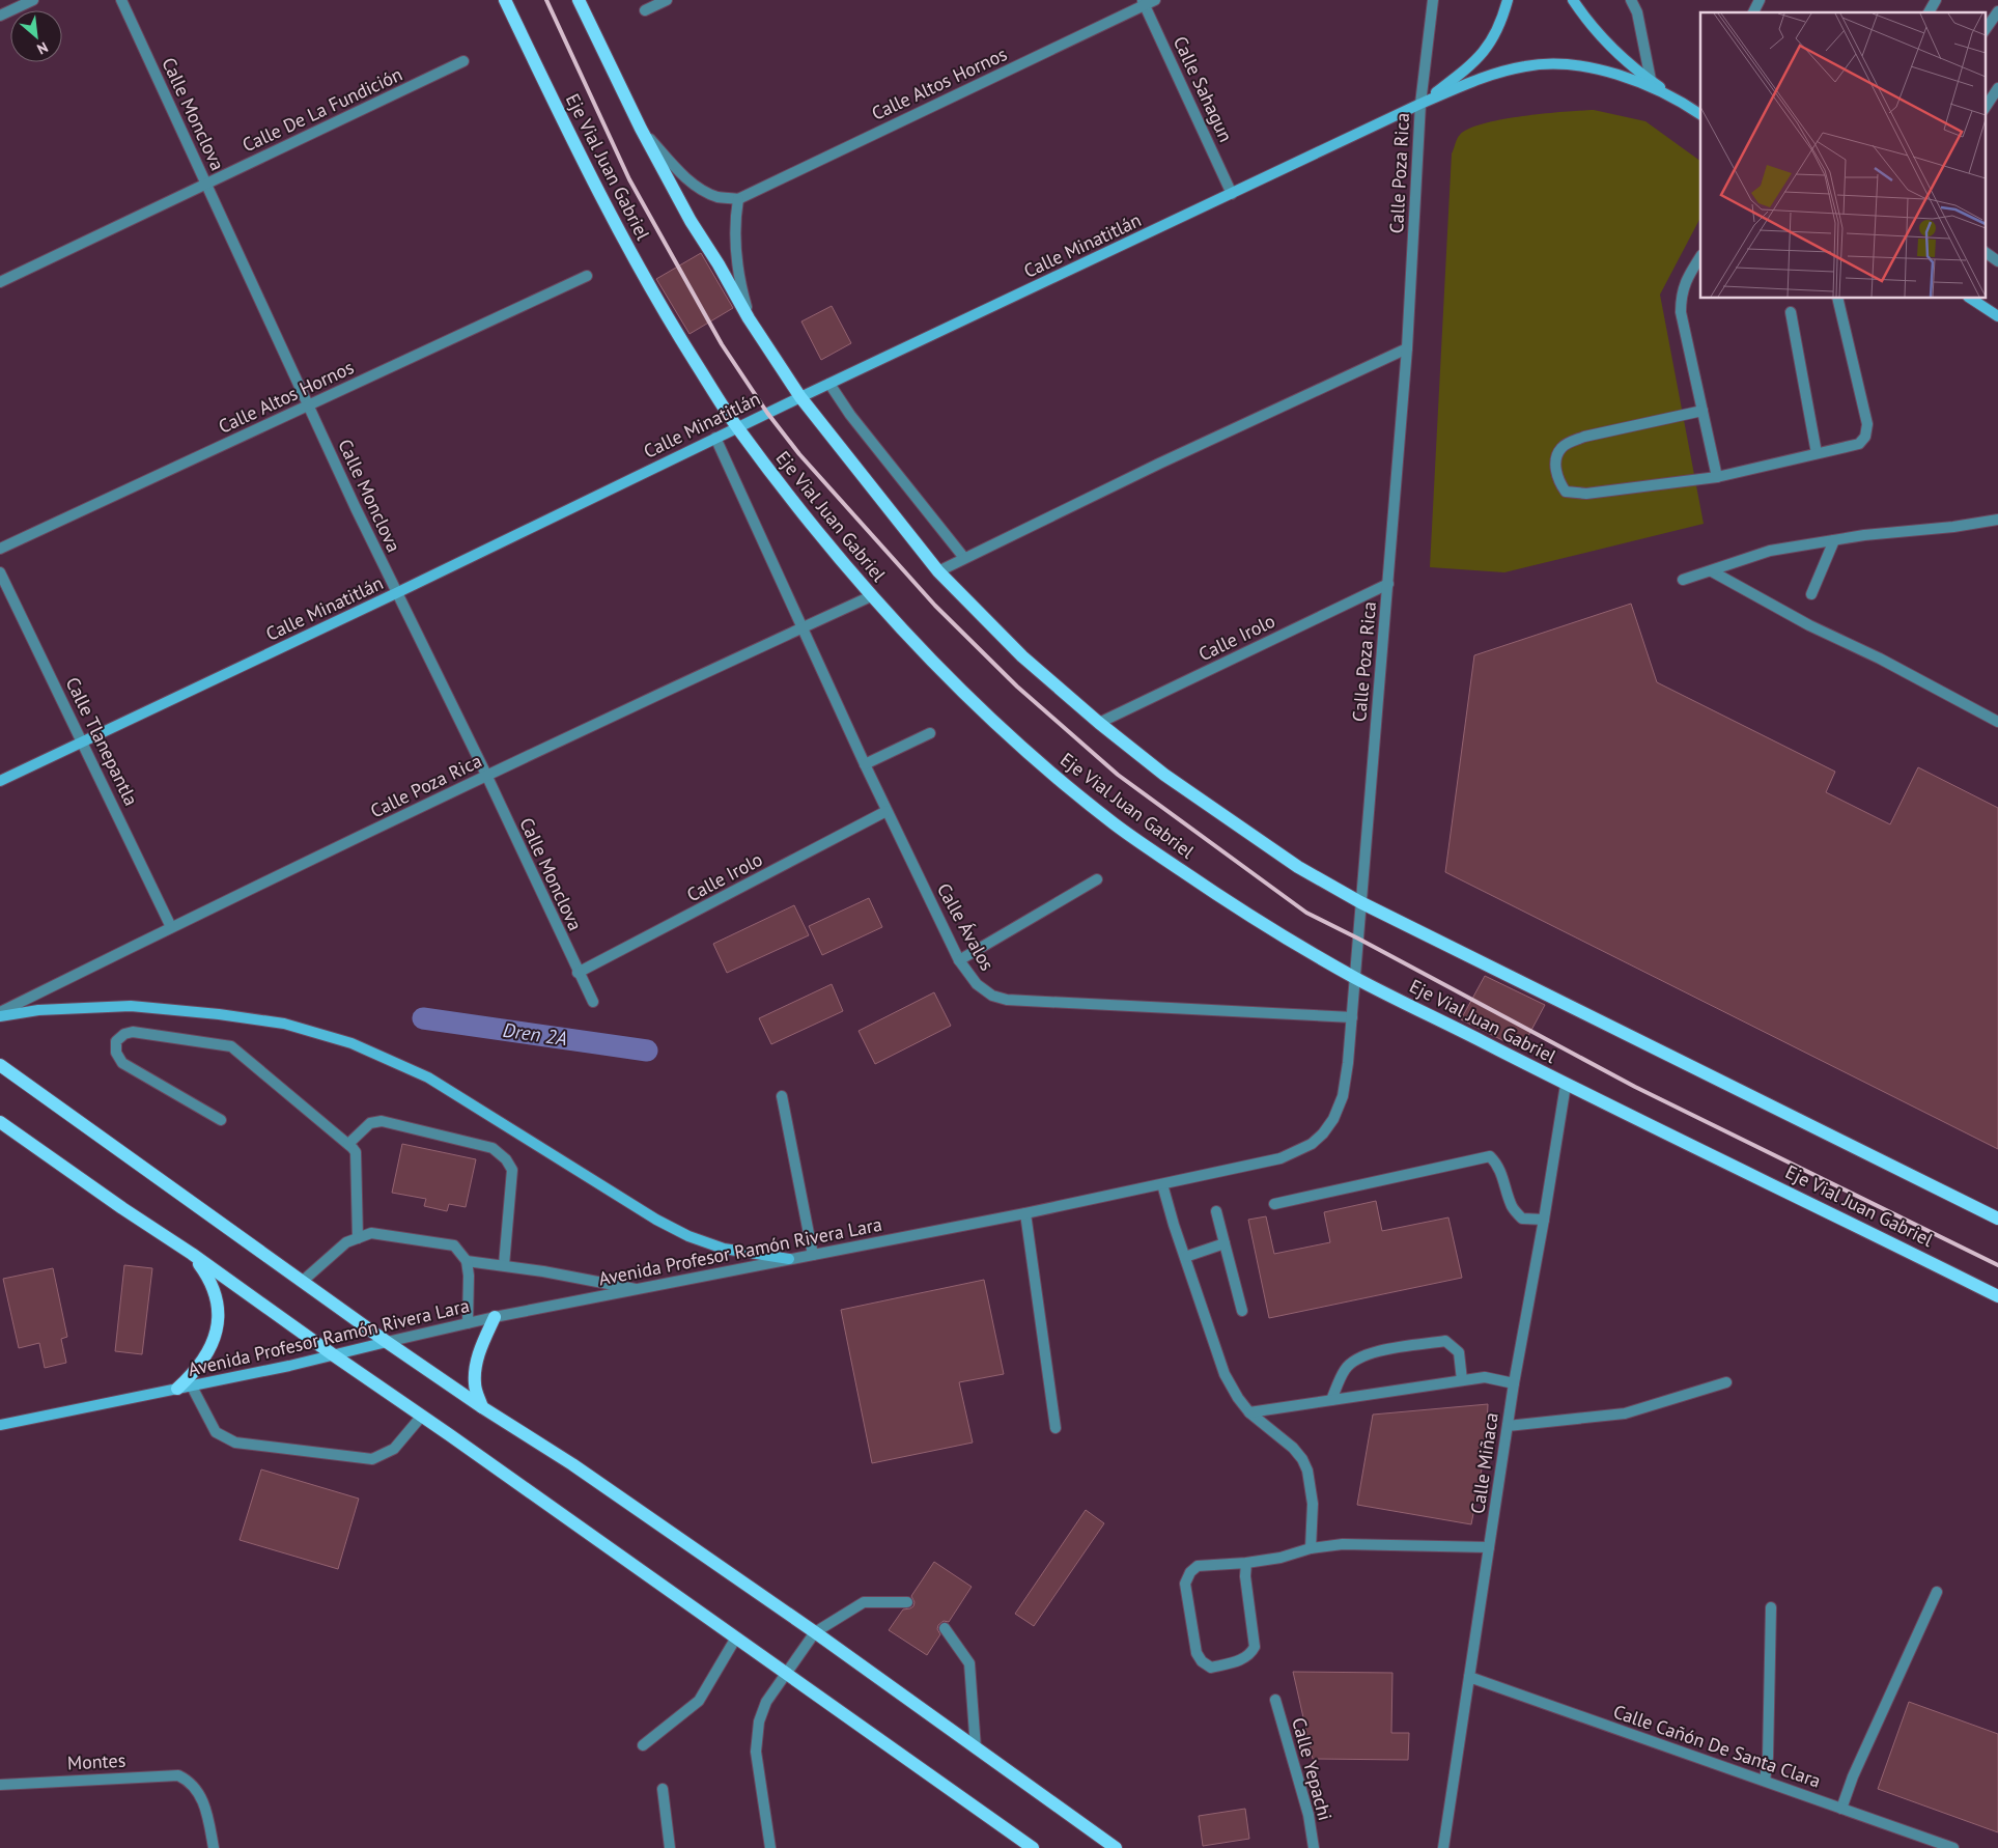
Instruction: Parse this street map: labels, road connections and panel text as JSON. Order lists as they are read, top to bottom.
{
  "streets": {
    "main road": ["Eje Vial Juan Gabriel", "Calle Minatitlán", "Avenida Profesor Ramón Rivera Lara"],
    "street": [
      "Calle Altos Hornos",
      "Calle Sahagun",
      "Calle De La Fundición",
      "Calle Monclova",
      "Calle Poza Rica",
      "Calle Irolo",
      "Calle Tlanepantla",
      "Calle Ávalos",
      "Calle Miñaca",
      "Calle Cañón De Santa Clara",
      "Montes",
      "Calle Yepachi"
    ]
  },
  "crossings": [
    ["Calle Altos Hornos", "Calle Sahagun"],
    ["Calle Altos Hornos", "Calle Monclova"],
    ["Calle Sahagun", "Calle Minatitlán"],
    ["Calle De La Fundición", "Calle Monclova"],
    ["Calle Monclova", "Calle Poza Rica"],
    ["Calle Monclova", "Calle Minatitlán"],
    ["Calle Monclova", "Calle Irolo"],
    ["Eje Vial Juan Gabriel", "Calle Poza Rica"],
    ["Eje Vial Juan Gabriel", "Calle Minatitlán"],
    ["Eje Vial Juan Gabriel", "Avenida Profesor Ramón Rivera Lara"],
    ["Eje Vial Juan Gabriel", "Calle Miñaca"],
    ["Calle Poza Rica", "Calle Minatitlán"],
    ["Calle Poza Rica", "Calle Irolo"],
    ["Calle Poza Rica", "Calle Tlanepantla"],
    ["Calle Poza Rica", "Calle Ávalos"],
    ["Calle Poza Rica", "Avenida Profesor Ramón Rivera Lara"],
    ["Calle Minatitlán", "Calle Tlanepantla"],
    ["Calle Minatitlán", "Calle Ávalos"],
    ["Calle Irolo", "Calle Ávalos"],
    ["Calle Ávalos", "Avenida Profesor Ramón Rivera Lara"],
    ["Calle Miñaca", "Calle Cañón De Santa Clara"]
  ],
  "water": ["Dren 2A"],
  "north": "bottom right"
}
